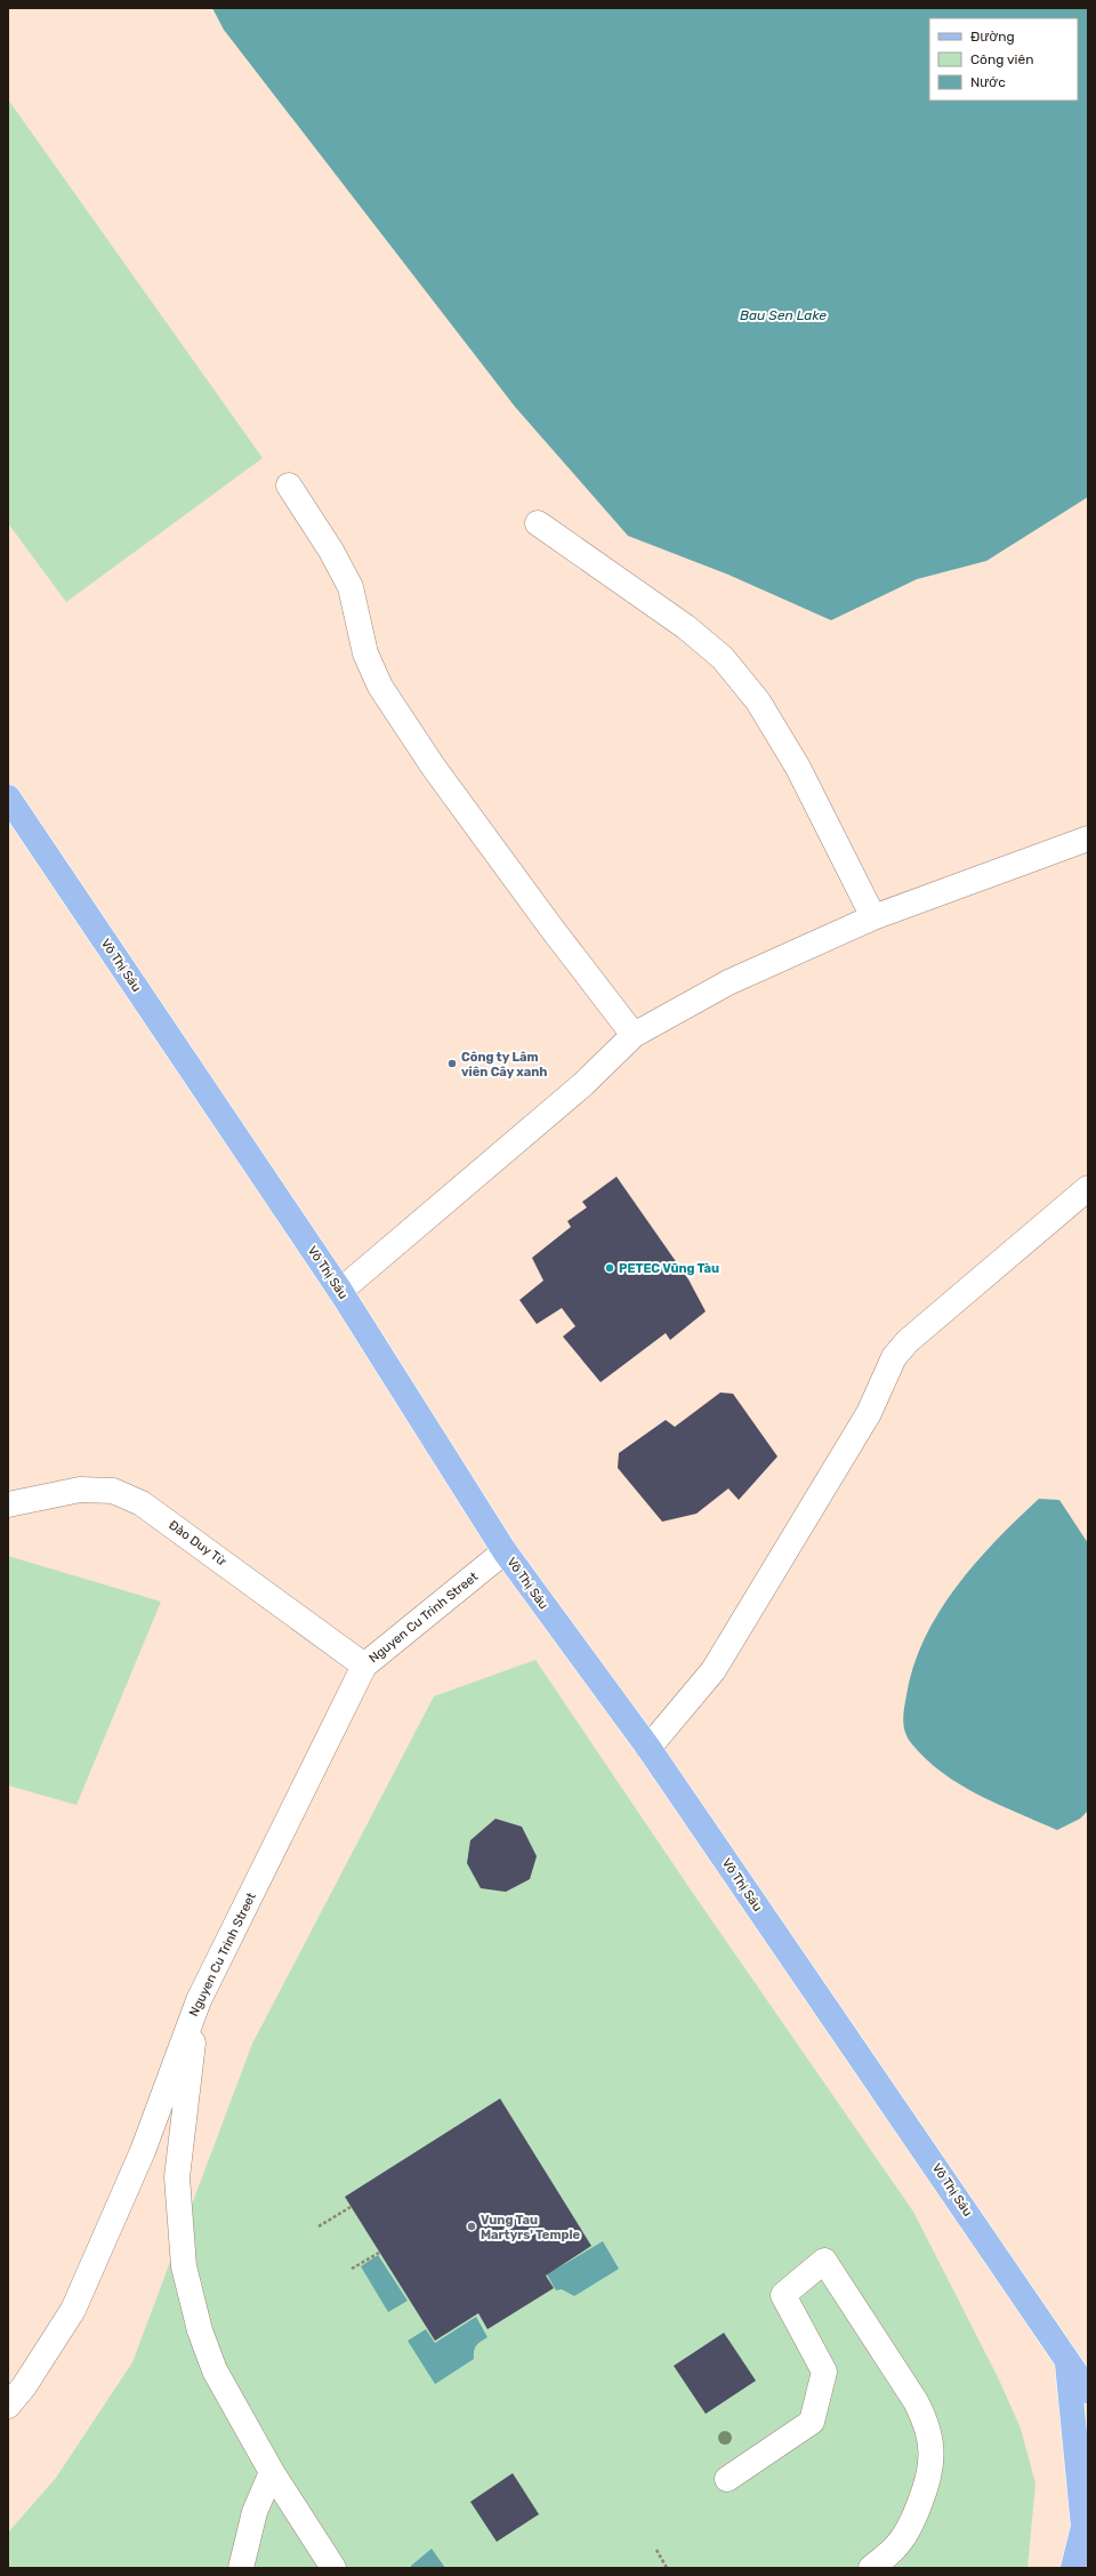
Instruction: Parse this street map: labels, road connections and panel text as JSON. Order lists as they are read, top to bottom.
{
  "streets": {
    "main road": ["Võ Thị Sáu"],
    "street": ["Đào Duy Từ", "Nguyen Cu Trinh Street"]
  },
  "crossings": [
    ["Võ Thị Sáu", "Nguyen Cu Trinh Street"],
    ["Đào Duy Từ", "Nguyen Cu Trinh Street"]
  ],
  "water": ["Bau Sen Lake"],
  "places": ["Công ty Lâm viên Cây xanh", "PETEC Vũng Tàu", "Vung Tau Martyrs' Temple"],
  "legend": ["Đường", "Công viên", "Nước"]
}
